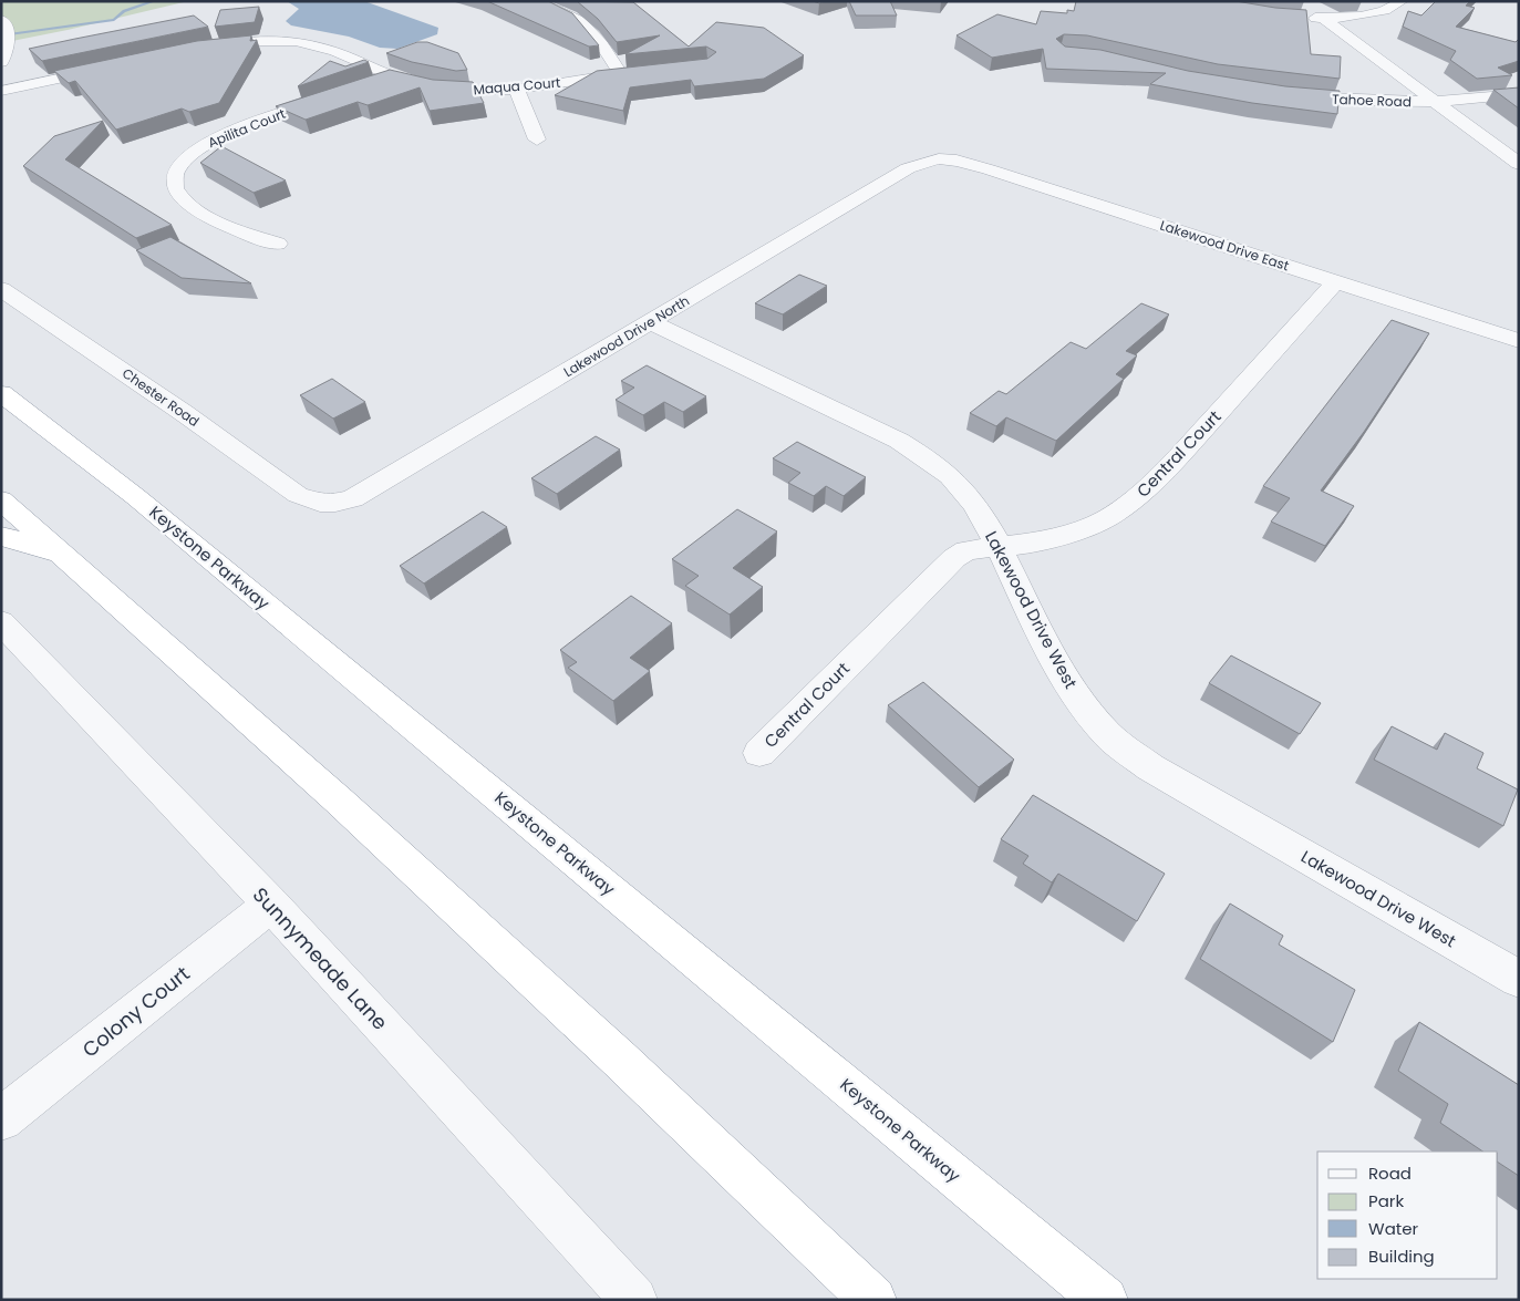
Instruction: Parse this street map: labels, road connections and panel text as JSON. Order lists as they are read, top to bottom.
{
  "streets": {
    "highway": ["Keystone Parkway"],
    "street": [
      "Maqua Court",
      "Tahoe Road",
      "Apilita Court",
      "Lakewood Drive East",
      "Lakewood Drive North",
      "Chester Road",
      "Central Court",
      "Lakewood Drive West",
      "Sunnymeade Lane",
      "Colony Court"
    ]
  },
  "crossings": [
    ["Lakewood Drive East", "Lakewood Drive North"],
    ["Lakewood Drive East", "Central Court"],
    ["Lakewood Drive North", "Chester Road"],
    ["Lakewood Drive North", "Lakewood Drive West"],
    ["Central Court", "Lakewood Drive West"],
    ["Sunnymeade Lane", "Colony Court"]
  ],
  "legend": [
    "Road",
    "Park",
    "Water",
    "Building"
  ]
}
